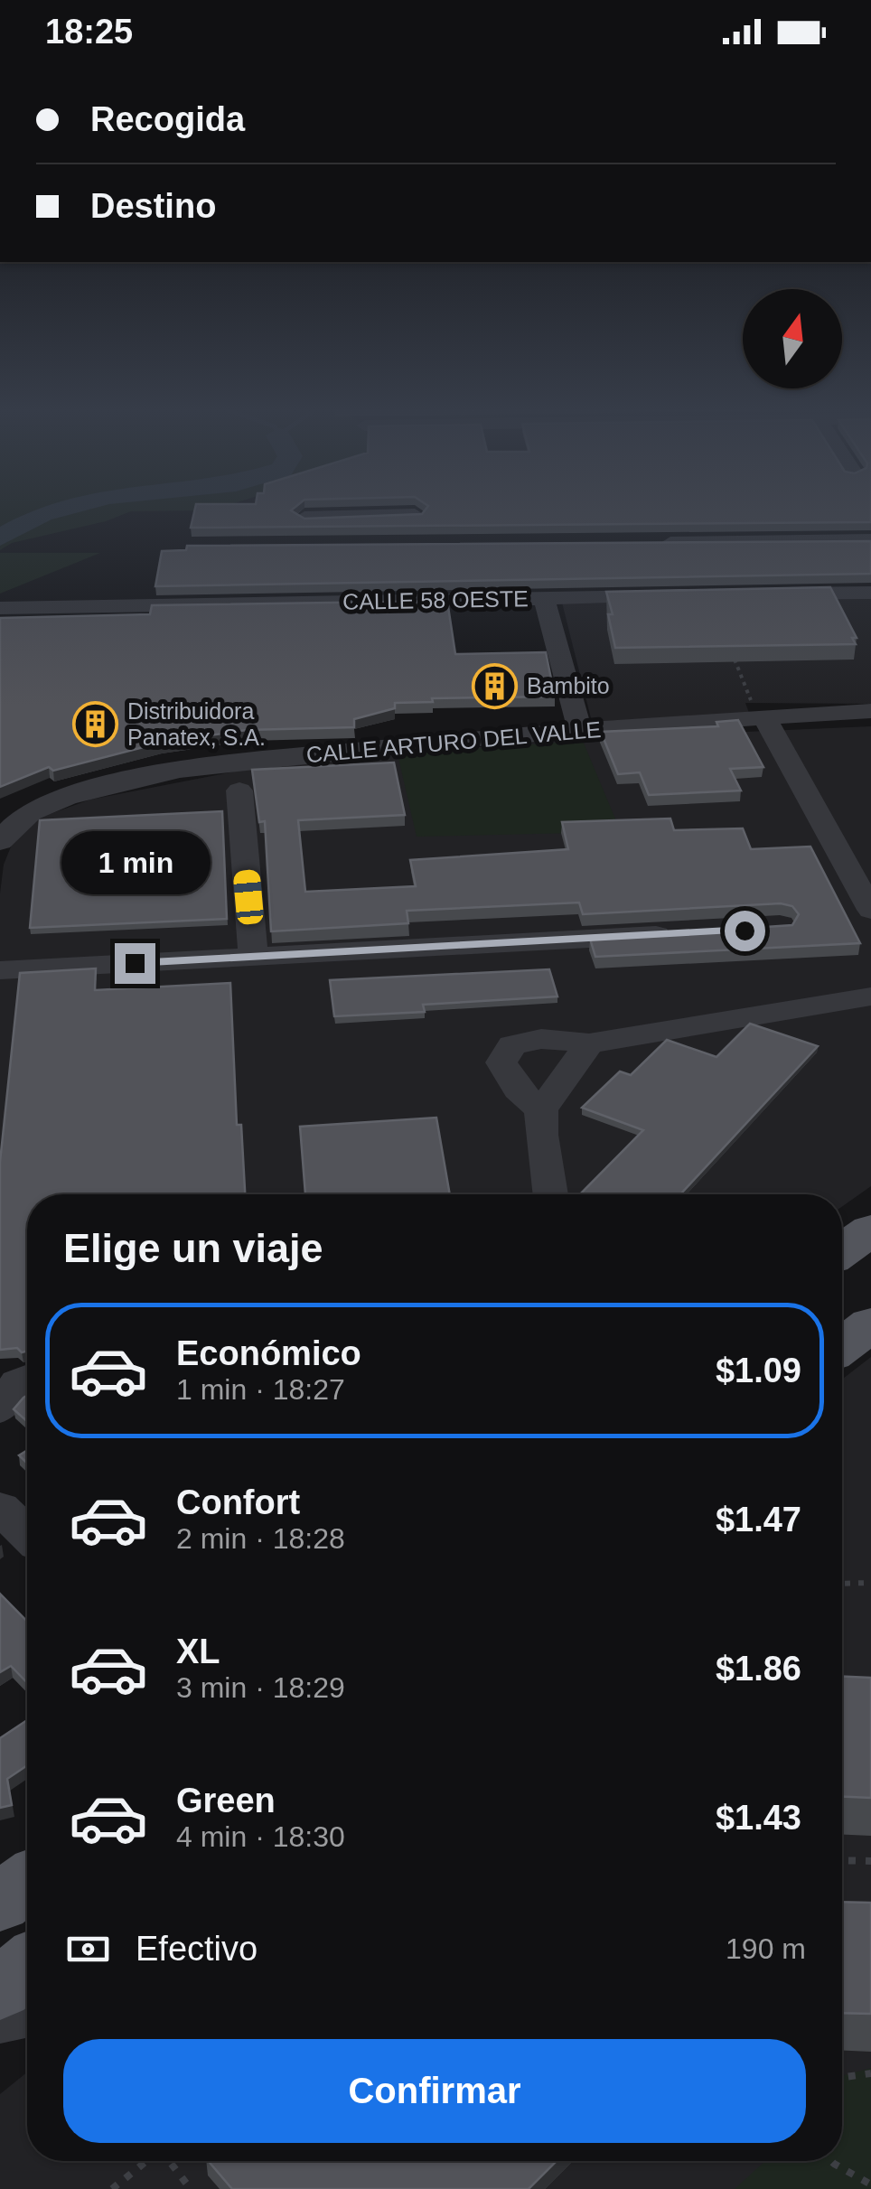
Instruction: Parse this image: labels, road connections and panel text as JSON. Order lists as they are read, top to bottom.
{
  "streets": {
    "street": ["CALLE 58 OESTE", "CALLE ARTURO DEL VALLE"]
  },
  "places": {
    "building": ["Bambito", "Distribuidora Panatex, S.A."]
  },
  "north": "top",
  "page": {
    "status": "18:25",
    "banner": ["Recogida", "Destino"],
    "bubble": "1 min",
    "heading": "Elige un viaje",
    "list": [
      {
        "name": "Económico",
        "note": "1 min · 18:27",
        "value": "$1.09"
      },
      {
        "name": "Confort",
        "note": "2 min · 18:28",
        "value": "$1.47"
      },
      {
        "name": "XL",
        "note": "3 min · 18:29",
        "value": "$1.86"
      },
      {
        "name": "Green",
        "note": "4 min · 18:30",
        "value": "$1.43"
      }
    ],
    "pay": ["Efectivo", "190 m"],
    "buttons": "Confirmar"
  }
}
